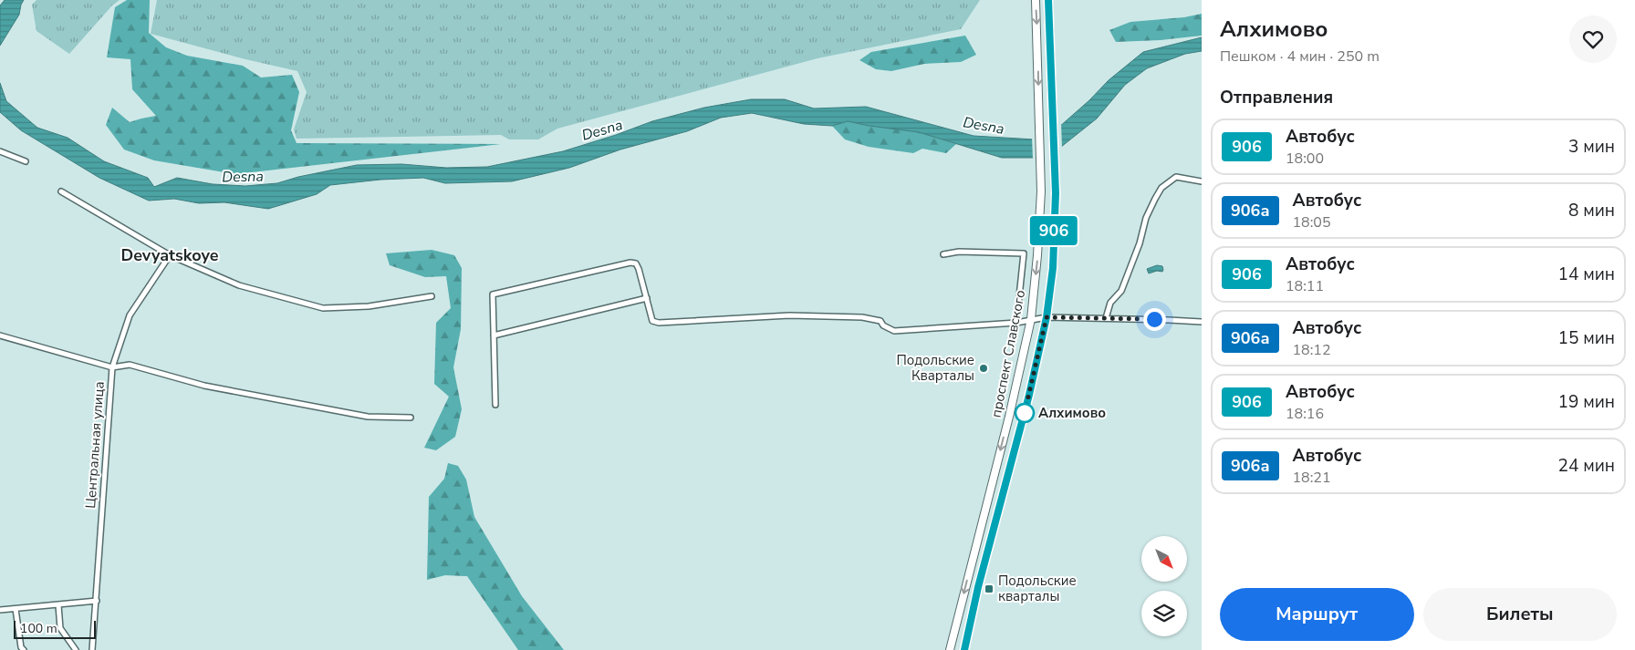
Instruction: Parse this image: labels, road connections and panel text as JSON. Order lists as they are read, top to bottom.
{
  "streets": {
    "main road": ["проспект Славского"],
    "street": ["Центральная улица"]
  },
  "districts": ["Devyatskoye"],
  "water": ["Desna"],
  "places": {
    "other": ["Подольские Кварталы", "Алхимово"],
    "transit": ["Подольские кварталы"]
  },
  "lines": ["bus line 906"],
  "scale_bar": "100 m",
  "north": "bottom right",
  "page": {
    "on_map": "906",
    "heading": [
      ["Алхимово", "Пешком · 4 мин · 250 m"],
      "Отправления"
    ],
    "list": [
      {
        "mark": "906",
        "name": "Автобус",
        "note": "18:00",
        "value": "3 мин"
      },
      {
        "mark": "906а",
        "name": "Автобус",
        "note": "18:05",
        "value": "8 мин"
      },
      {
        "mark": "906",
        "name": "Автобус",
        "note": "18:11",
        "value": "14 мин"
      },
      {
        "mark": "906а",
        "name": "Автобус",
        "note": "18:12",
        "value": "15 мин"
      },
      {
        "mark": "906",
        "name": "Автобус",
        "note": "18:16",
        "value": "19 мин"
      },
      {
        "mark": "906а",
        "name": "Автобус",
        "note": "18:21",
        "value": "24 мин"
      }
    ],
    "buttons": ["Маршрут", "Билеты"],
    "scale": "100 m"
  }
}
